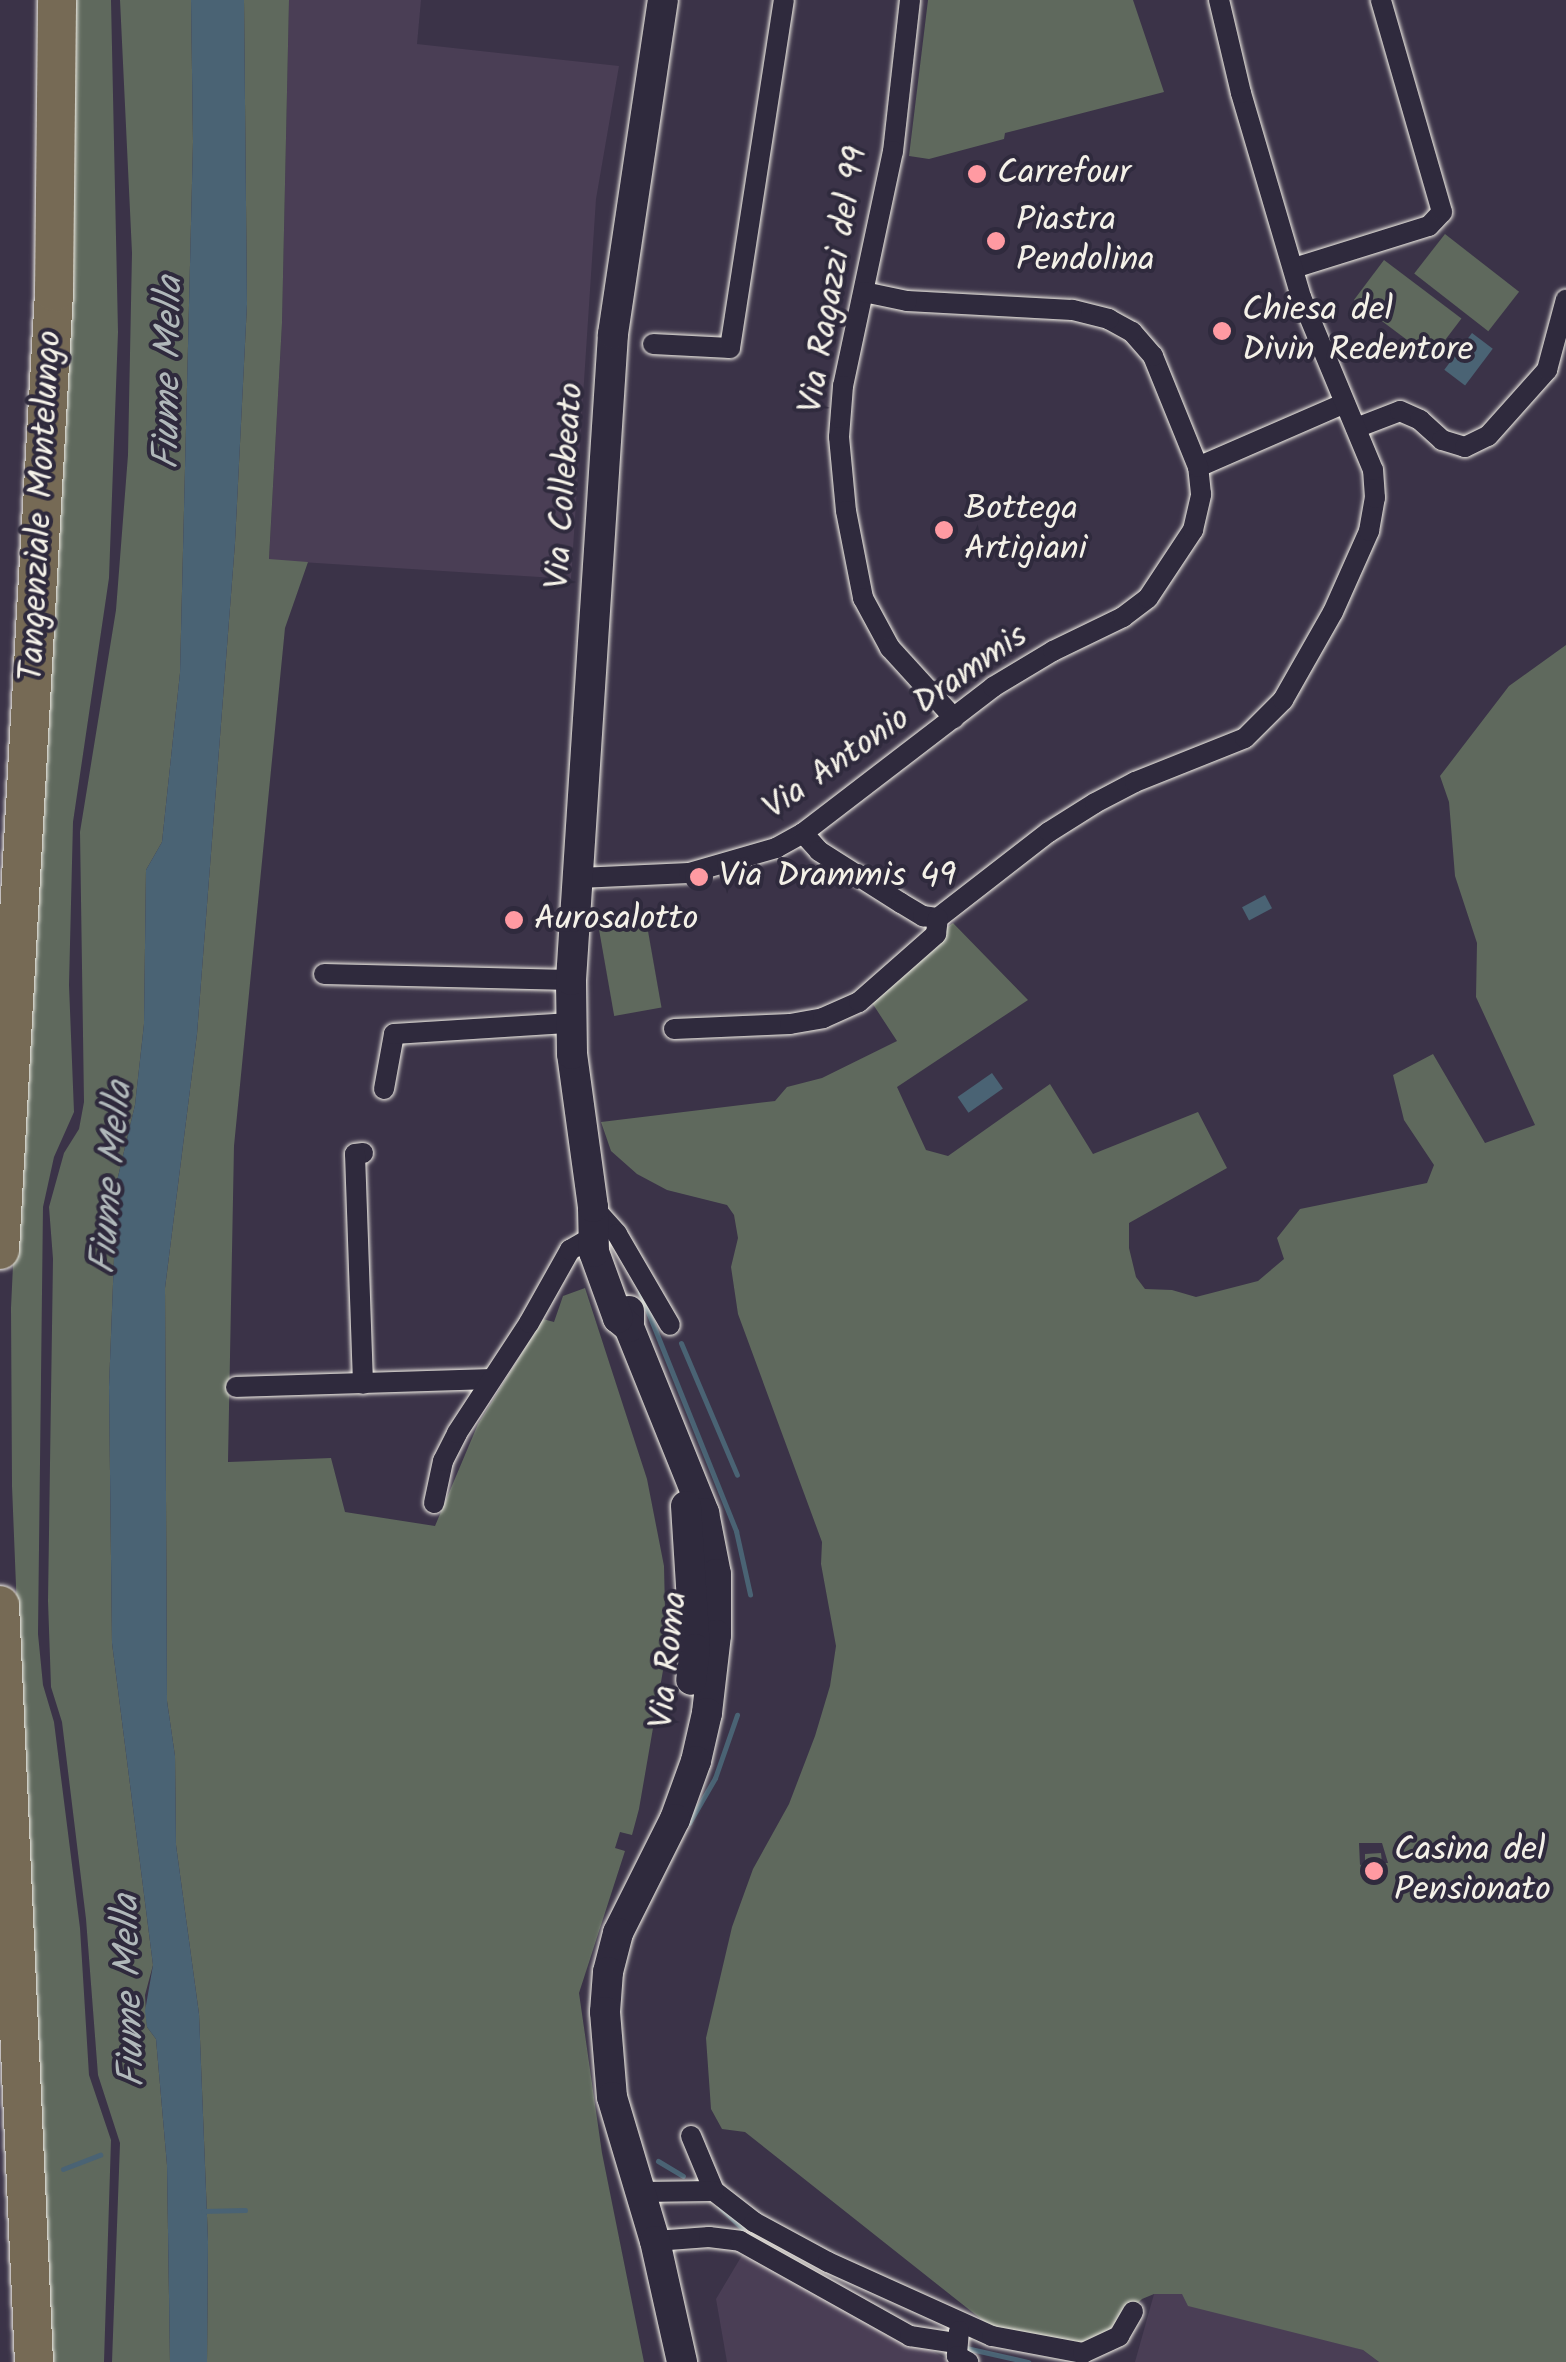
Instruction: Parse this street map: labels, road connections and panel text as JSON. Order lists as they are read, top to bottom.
{
  "streets": {
    "highway": ["Tangenziale Montelungo"],
    "street": [
      "Via Ragazzi del 99",
      "Via Collebeato",
      "Via Antonio Drammis",
      "Via Roma"
    ]
  },
  "crossings": [
    ["Via Ragazzi del 99", "Via Antonio Drammis"],
    ["Via Collebeato", "Via Antonio Drammis"],
    ["Via Collebeato", "Via Roma"]
  ],
  "water": ["Fiume Mella"],
  "places": [
    "Carrefour",
    "Piastra Pendolina",
    "Chiesa del Divin Redentore",
    "Bottega Artigiani",
    "Via Drammis 49",
    "Aurosalotto",
    "Casina del Pensionato"
  ]
}
